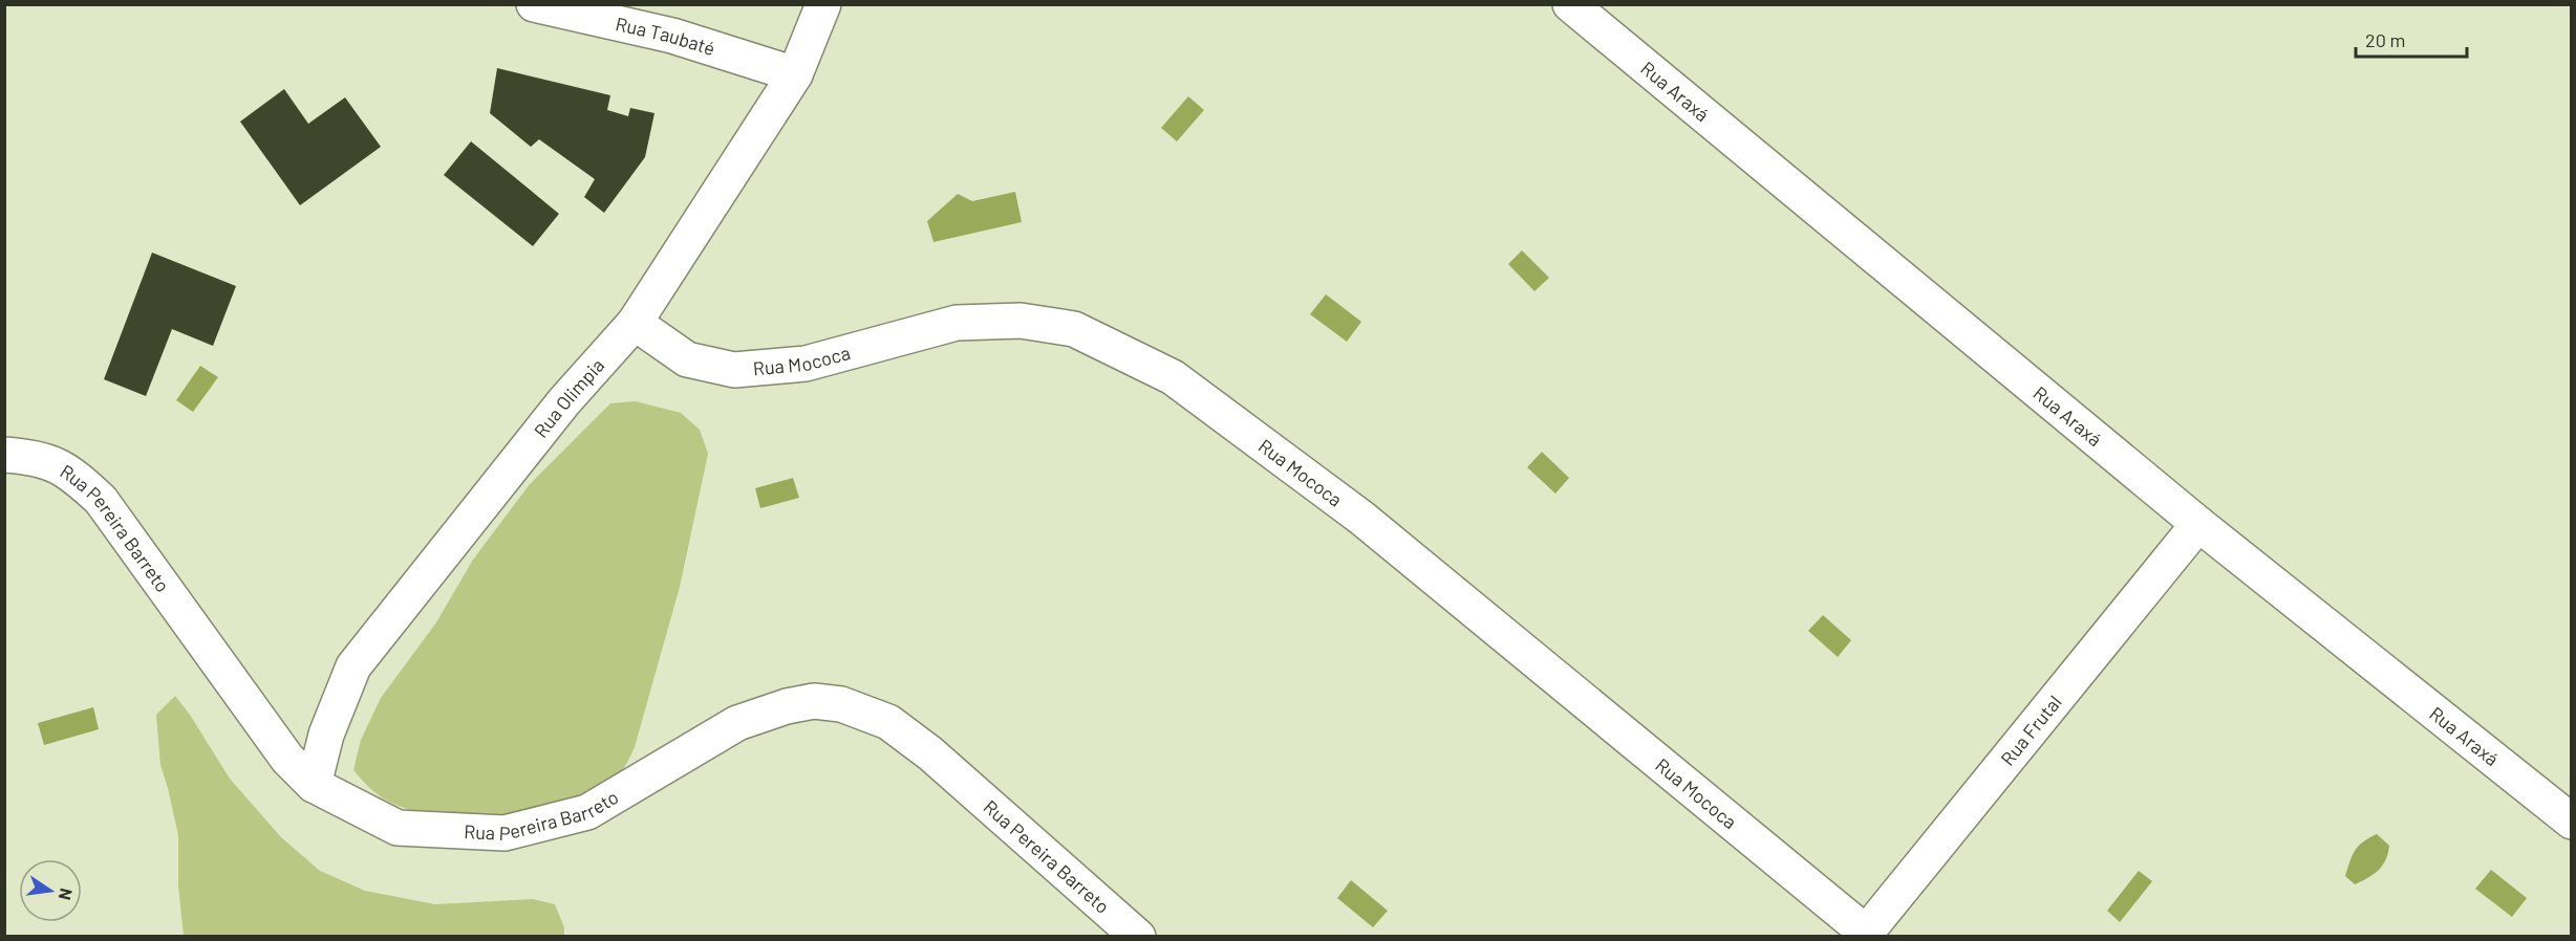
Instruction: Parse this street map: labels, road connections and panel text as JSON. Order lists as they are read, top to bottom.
{
  "streets": {
    "street": [
      "Rua Taubaté",
      "Rua Araxá",
      "Rua Mococa",
      "Rua Olimpia",
      "Rua Pereira Barreto",
      "Rua Frutal"
    ]
  },
  "crossings": [
    ["Rua Taubaté", "Rua Olimpia"],
    ["Rua Araxá", "Rua Frutal"],
    ["Rua Mococa", "Rua Olimpia"],
    ["Rua Mococa", "Rua Frutal"],
    ["Rua Olimpia", "Rua Pereira Barreto"]
  ],
  "scale_bar": "20 m",
  "north": "right"
}
